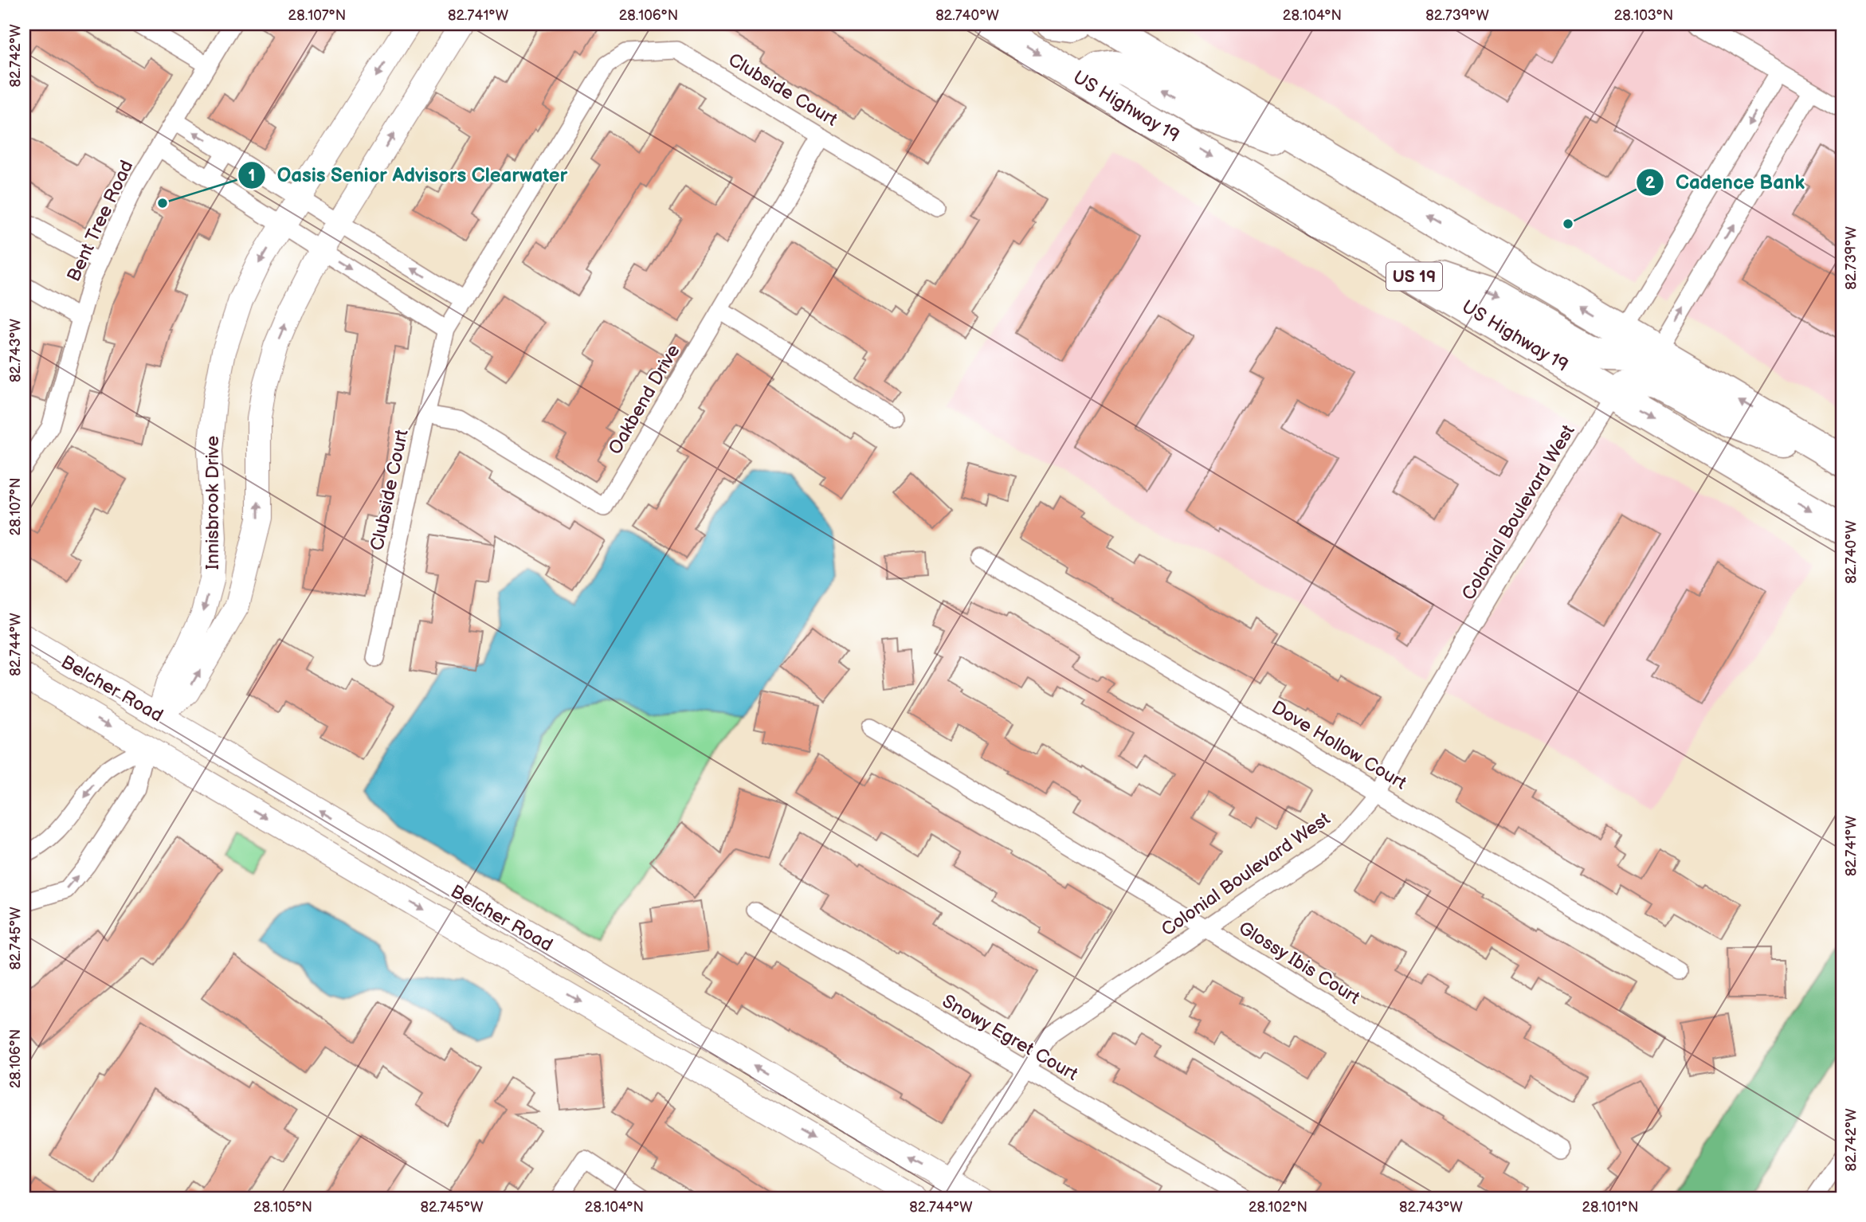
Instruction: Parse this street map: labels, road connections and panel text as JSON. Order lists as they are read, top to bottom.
{
  "streets": {
    "highway": ["US Highway 19", "US 19"],
    "main road": ["Innisbrook Drive", "Belcher Road"],
    "street": [
      "Clubside Court",
      "Bent Tree Road",
      "Oakbend Drive",
      "Colonial Boulevard West",
      "Dove Hollow Court",
      "Glossy Ibis Court",
      "Snowy Egret Court"
    ]
  },
  "crossings": [
    ["Clubside Court", "Oakbend Drive"],
    ["US Highway 19", "Colonial Boulevard West"],
    ["Innisbrook Drive", "Belcher Road"],
    ["Colonial Boulevard West", "Belcher Road"],
    ["Colonial Boulevard West", "Dove Hollow Court"],
    ["Colonial Boulevard West", "Glossy Ibis Court"],
    ["Colonial Boulevard West", "Snowy Egret Court"]
  ],
  "places": ["Oasis Senior Advisors Clearwater", "Cadence Bank"],
  "coordinates": [
    "28.107°N",
    "82.741°W",
    "28.106°N",
    "82.740°W",
    "28.104°N",
    "82.739°W",
    "28.103°N",
    "82.742°W",
    "82.743°W",
    "82.744°W",
    "82.745°W",
    "28.105°N",
    "28.102°N",
    "28.101°N"
  ]
}
